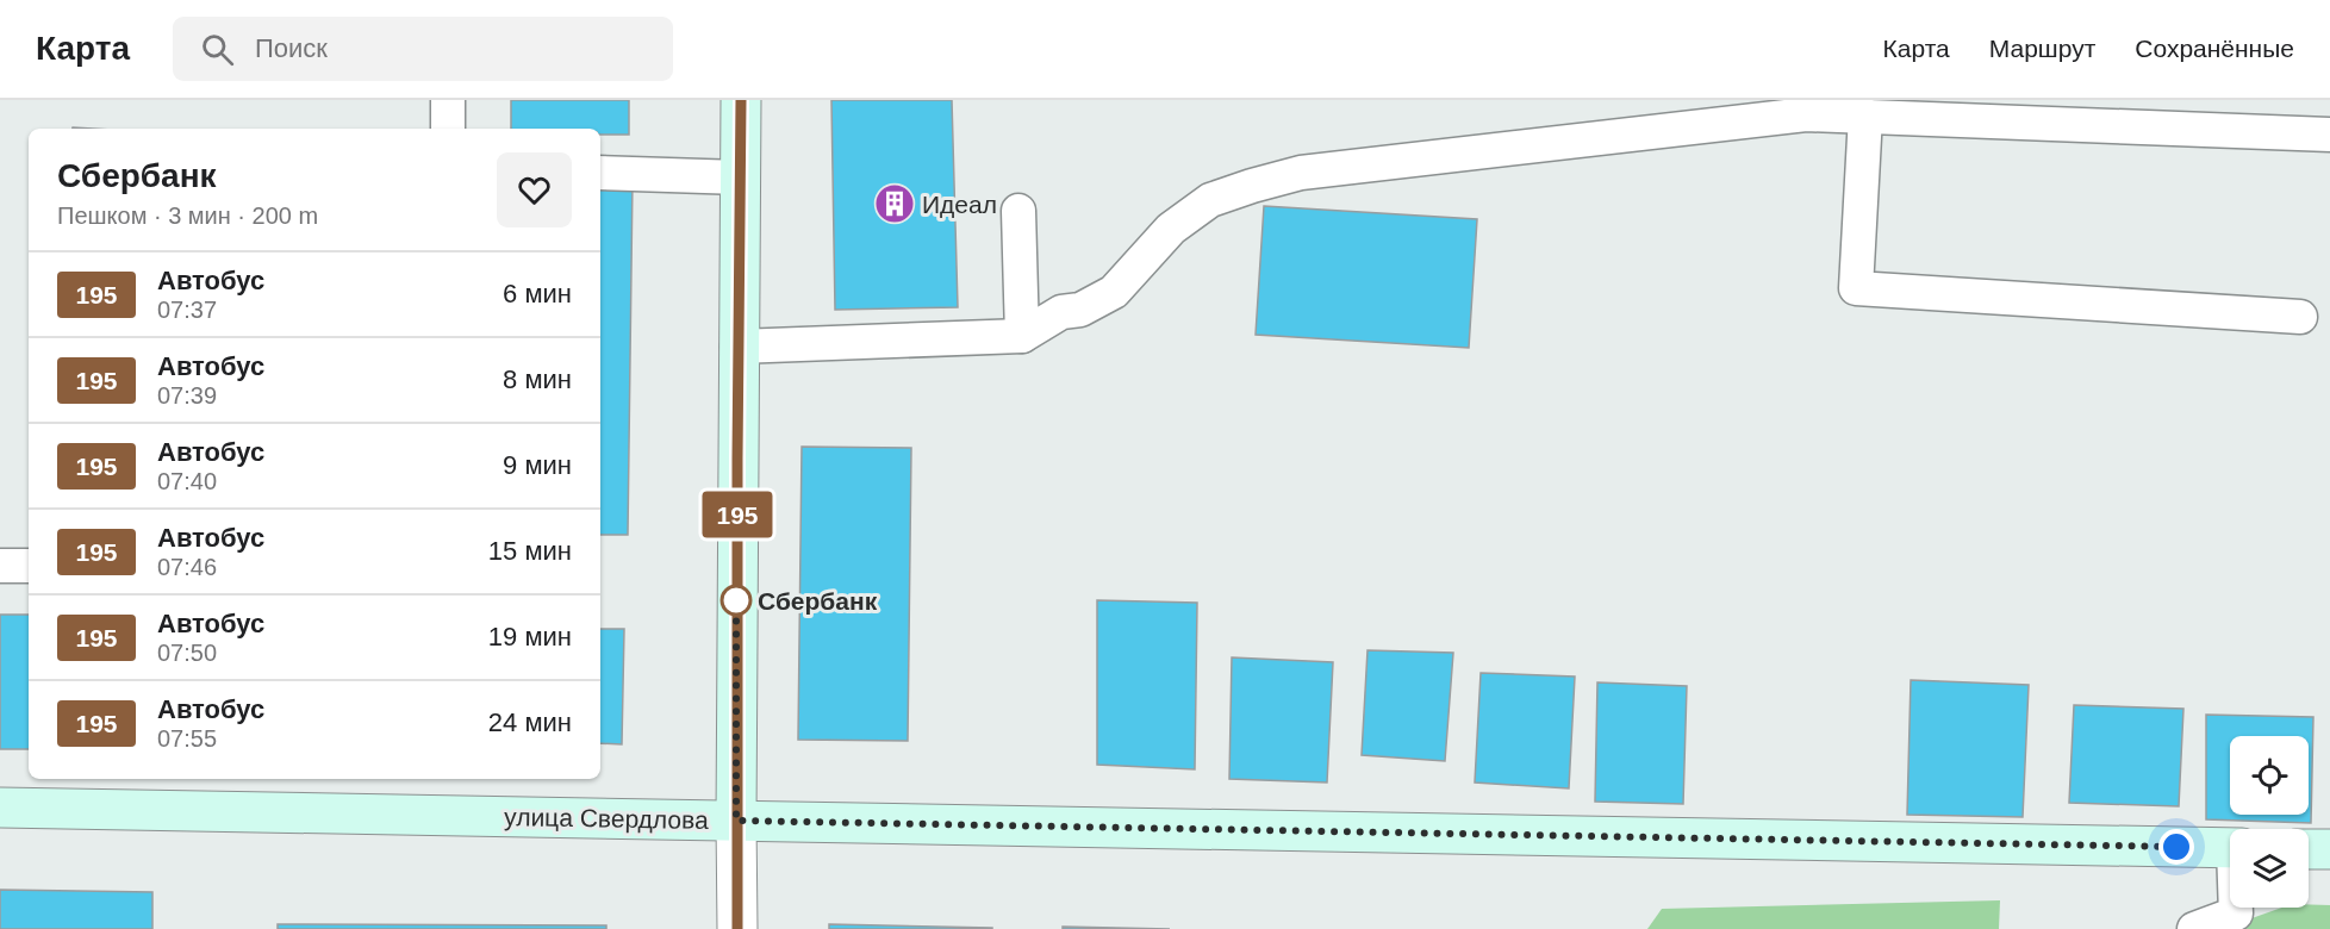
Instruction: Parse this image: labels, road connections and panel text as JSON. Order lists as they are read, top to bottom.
{
  "streets": {
    "main road": ["улица Свердлова"]
  },
  "places": {
    "building": ["Идеал"],
    "other": ["Сбербанк"]
  },
  "lines": ["bus line 195"],
  "page": {
    "header": "Карта",
    "search": "Поиск",
    "nav": ["Карта", "Маршрут", "Сохранённые"],
    "on_map": "195",
    "heading": ["Сбербанк", "Пешком · 3 мин · 200 m"],
    "list": [
      {
        "mark": "195",
        "name": "Автобус",
        "note": "07:37",
        "value": "6 мин"
      },
      {
        "mark": "195",
        "name": "Автобус",
        "note": "07:39",
        "value": "8 мин"
      },
      {
        "mark": "195",
        "name": "Автобус",
        "note": "07:40",
        "value": "9 мин"
      },
      {
        "mark": "195",
        "name": "Автобус",
        "note": "07:46",
        "value": "15 мин"
      },
      {
        "mark": "195",
        "name": "Автобус",
        "note": "07:50",
        "value": "19 мин"
      },
      {
        "mark": "195",
        "name": "Автобус",
        "note": "07:55",
        "value": "24 мин"
      }
    ]
  }
}
